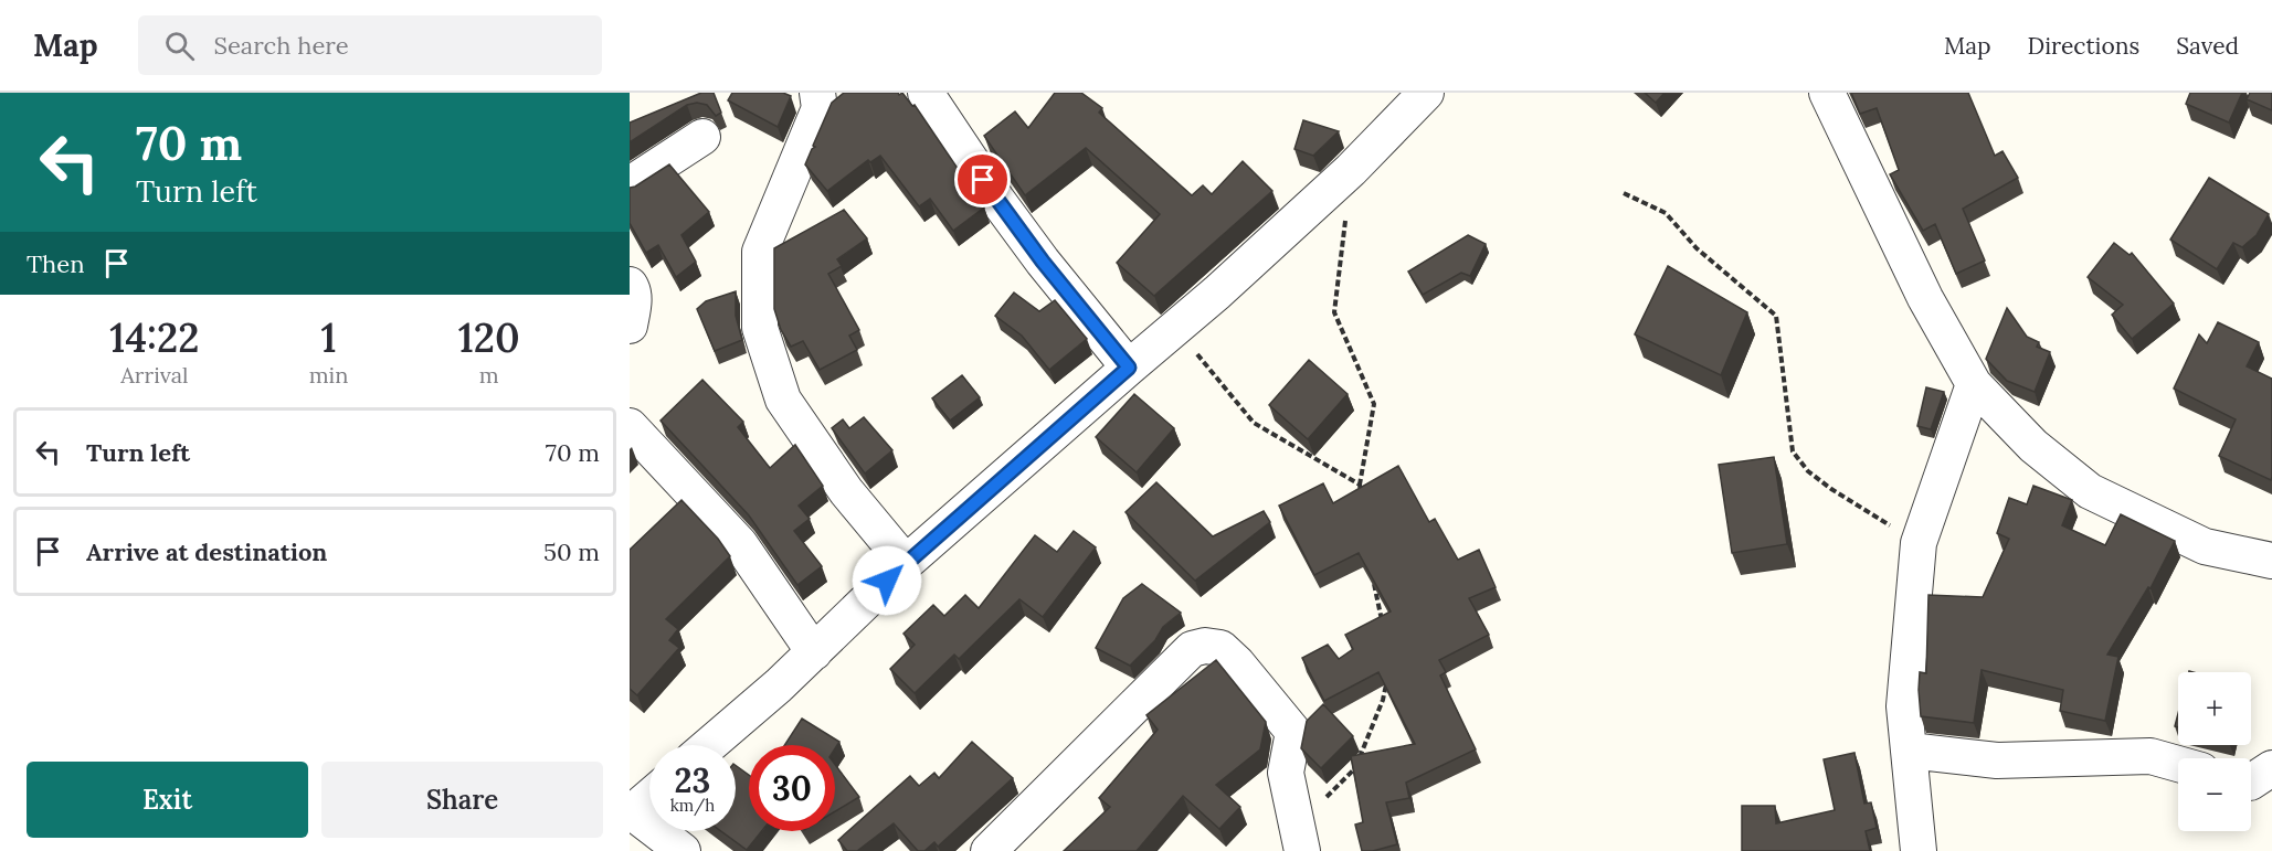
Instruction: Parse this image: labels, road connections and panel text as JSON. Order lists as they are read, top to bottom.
{
  "page": {
    "header": "Map",
    "search": "Search here",
    "nav": ["Map", "Directions", "Saved"],
    "turn": ["70 m", "Turn left"],
    "then": "Then",
    "eta": [
      "14:22",
      "Arrival",
      "1",
      "min",
      "120",
      "m"
    ],
    "list": [
      {
        "name": "Turn left",
        "value": "70 m"
      },
      {
        "name": "Arrive at destination",
        "value": "50 m"
      }
    ],
    "map_buttons": ["+", "−"],
    "speed": "23 km/h",
    "limit": "30",
    "buttons": ["Exit", "Share"]
  }
}
